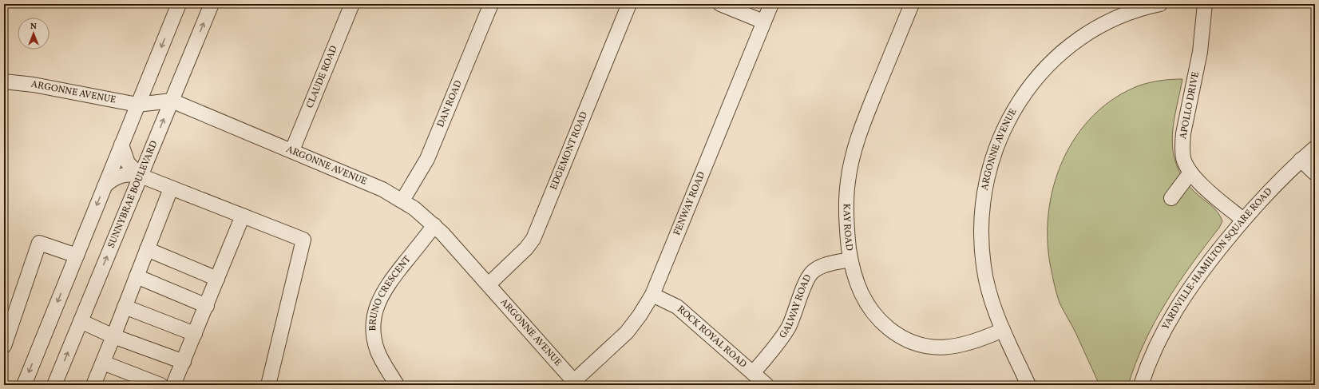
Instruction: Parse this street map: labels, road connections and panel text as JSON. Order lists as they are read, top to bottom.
{
  "streets": {
    "street": [
      "CLAUDE ROAD",
      "ARGONNE AVENUE",
      "DAN ROAD",
      "APOLLO DRIVE",
      "EDGEMONT ROAD",
      "SUNNYBRAE BOULEVARD",
      "FENWAY ROAD",
      "KAY ROAD",
      "YARDVILLE-HAMILTON SQUARE ROAD",
      "BRUNO CRESCENT",
      "GALWAY ROAD",
      "ROCK ROYAL ROAD"
    ]
  },
  "crossings": [
    ["CLAUDE ROAD", "ARGONNE AVENUE"],
    ["ARGONNE AVENUE", "DAN ROAD"],
    ["ARGONNE AVENUE", "EDGEMONT ROAD"],
    ["ARGONNE AVENUE", "SUNNYBRAE BOULEVARD"],
    ["ARGONNE AVENUE", "FENWAY ROAD"],
    ["ARGONNE AVENUE", "KAY ROAD"],
    ["ARGONNE AVENUE", "BRUNO CRESCENT"],
    ["APOLLO DRIVE", "YARDVILLE-HAMILTON SQUARE ROAD"],
    ["FENWAY ROAD", "ROCK ROYAL ROAD"],
    ["KAY ROAD", "GALWAY ROAD"],
    ["GALWAY ROAD", "ROCK ROYAL ROAD"]
  ],
  "north": "top"
}
